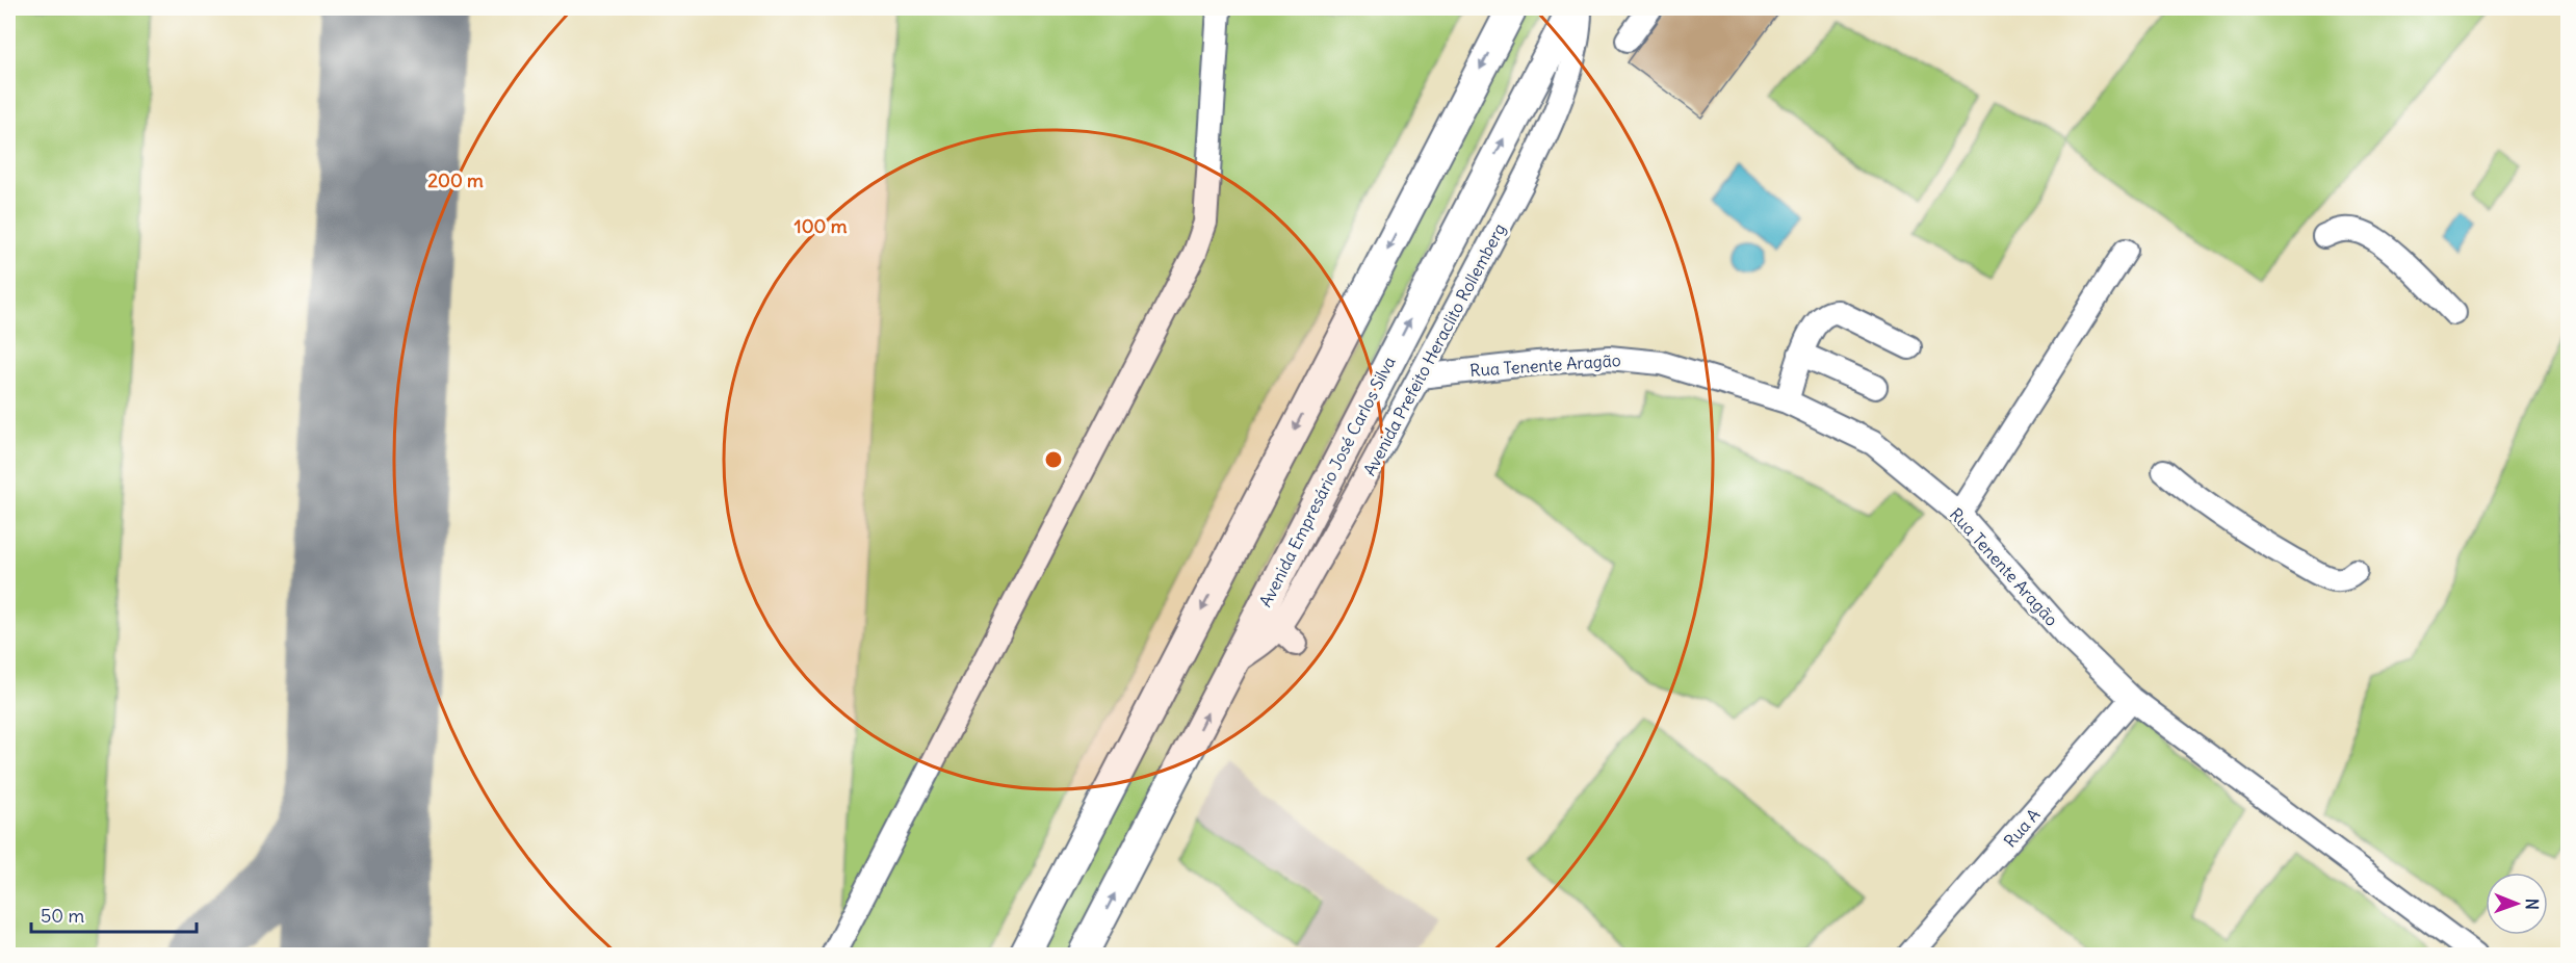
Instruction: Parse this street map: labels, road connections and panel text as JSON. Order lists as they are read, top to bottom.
{
  "streets": {
    "main road": ["Avenida Empresário José Carlos Silva"],
    "street": ["Avenida Prefeito Heraclito Rollemberg", "Rua Tenente Aragão", "Rua A"]
  },
  "crossings": [
    ["Avenida Prefeito Heraclito Rollemberg", "Rua Tenente Aragão"],
    ["Avenida Prefeito Heraclito Rollemberg", "Avenida Empresário José Carlos Silva"],
    ["Rua Tenente Aragão", "Rua A"]
  ],
  "scale_bar": "50 m",
  "north": "right",
  "rings": ["200 m", "100 m"]
}
